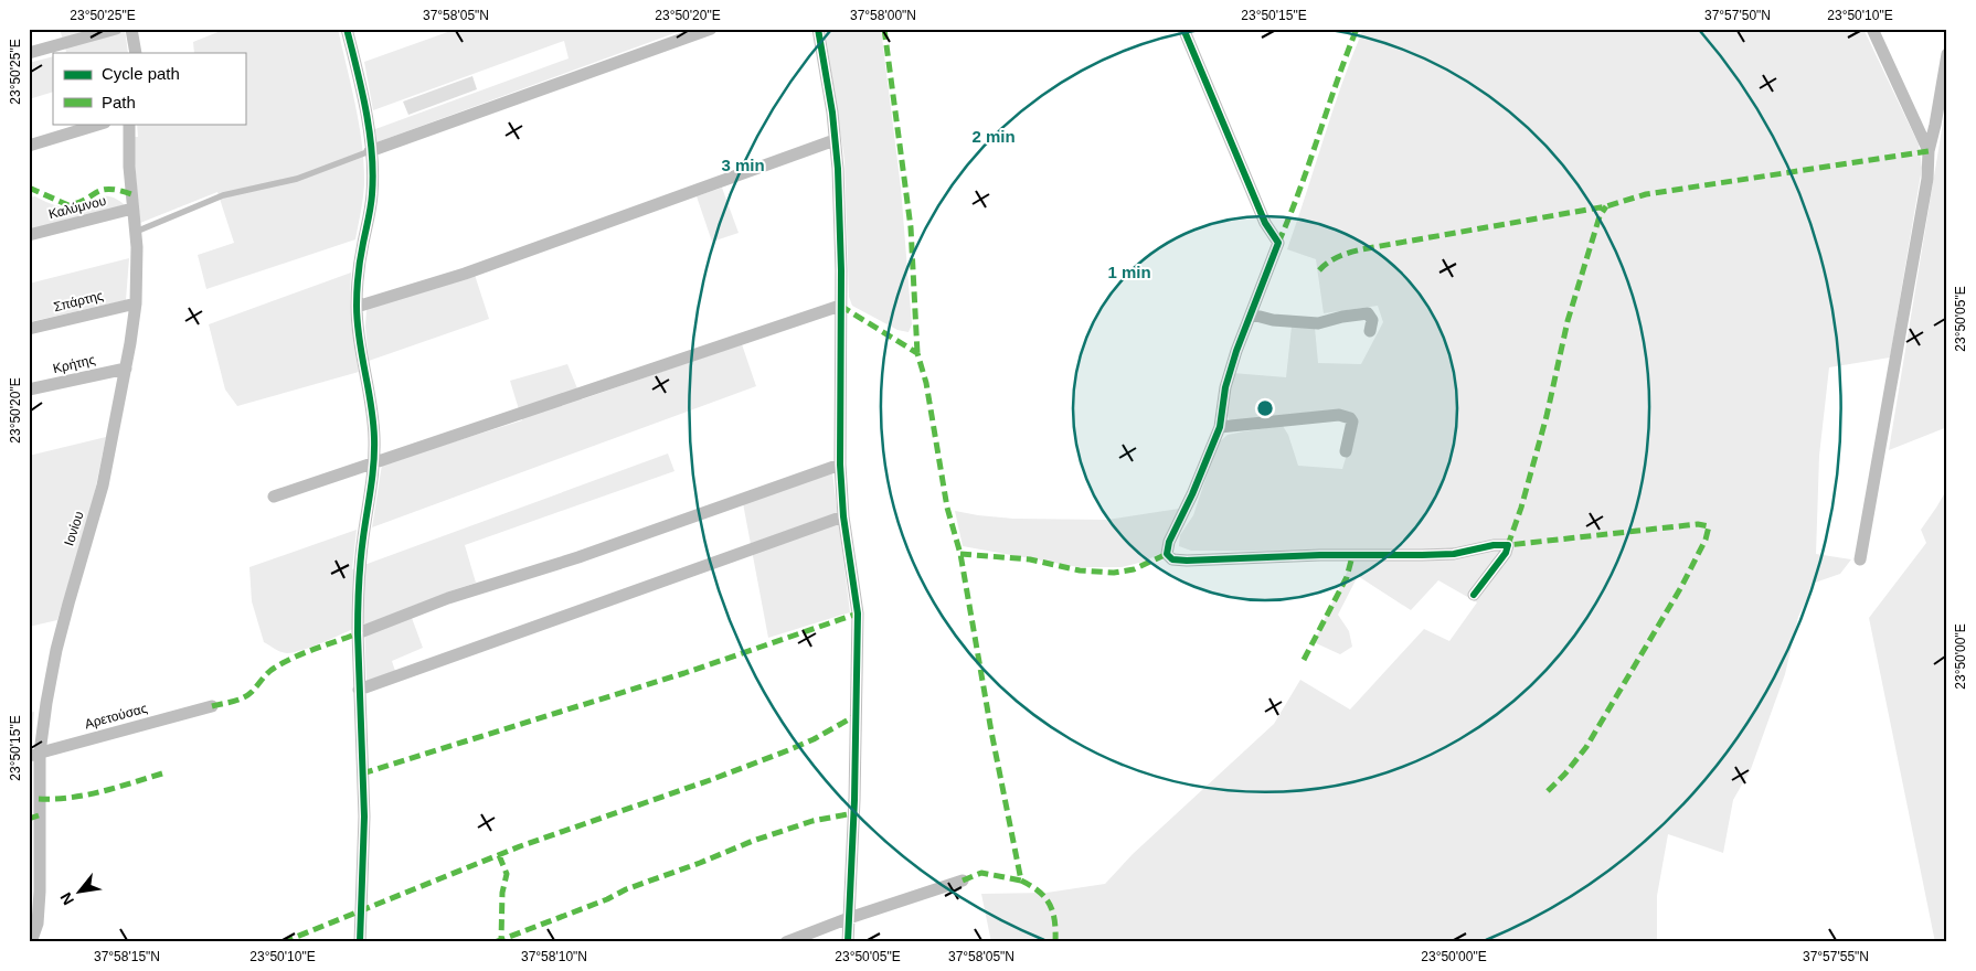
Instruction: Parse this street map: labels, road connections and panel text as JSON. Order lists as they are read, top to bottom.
{
  "streets": {
    "street": [
      "Καλύμνου",
      "Σπάρτης",
      "Κρήτης",
      "Ιονίου",
      "Αρετούσας"
    ]
  },
  "crossings": [
    ["Καλύμνου", "Ιονίου"],
    ["Σπάρτης", "Ιονίου"],
    ["Κρήτης", "Ιονίου"],
    ["Ιονίου", "Αρετούσας"]
  ],
  "legend": ["Cycle path", "Path"],
  "north": "bottom left",
  "coordinates": [
    "23°50'25\"E",
    "37°58'05\"N",
    "23°50'20\"E",
    "37°58'00\"N",
    "23°50'15\"E",
    "37°57'50\"N",
    "23°50'10\"E",
    "23°50'05\"E",
    "23°50'00\"E",
    "37°58'15\"N",
    "37°58'10\"N",
    "37°57'55\"N"
  ],
  "rings": ["2 min", "3 min", "1 min"]
}
